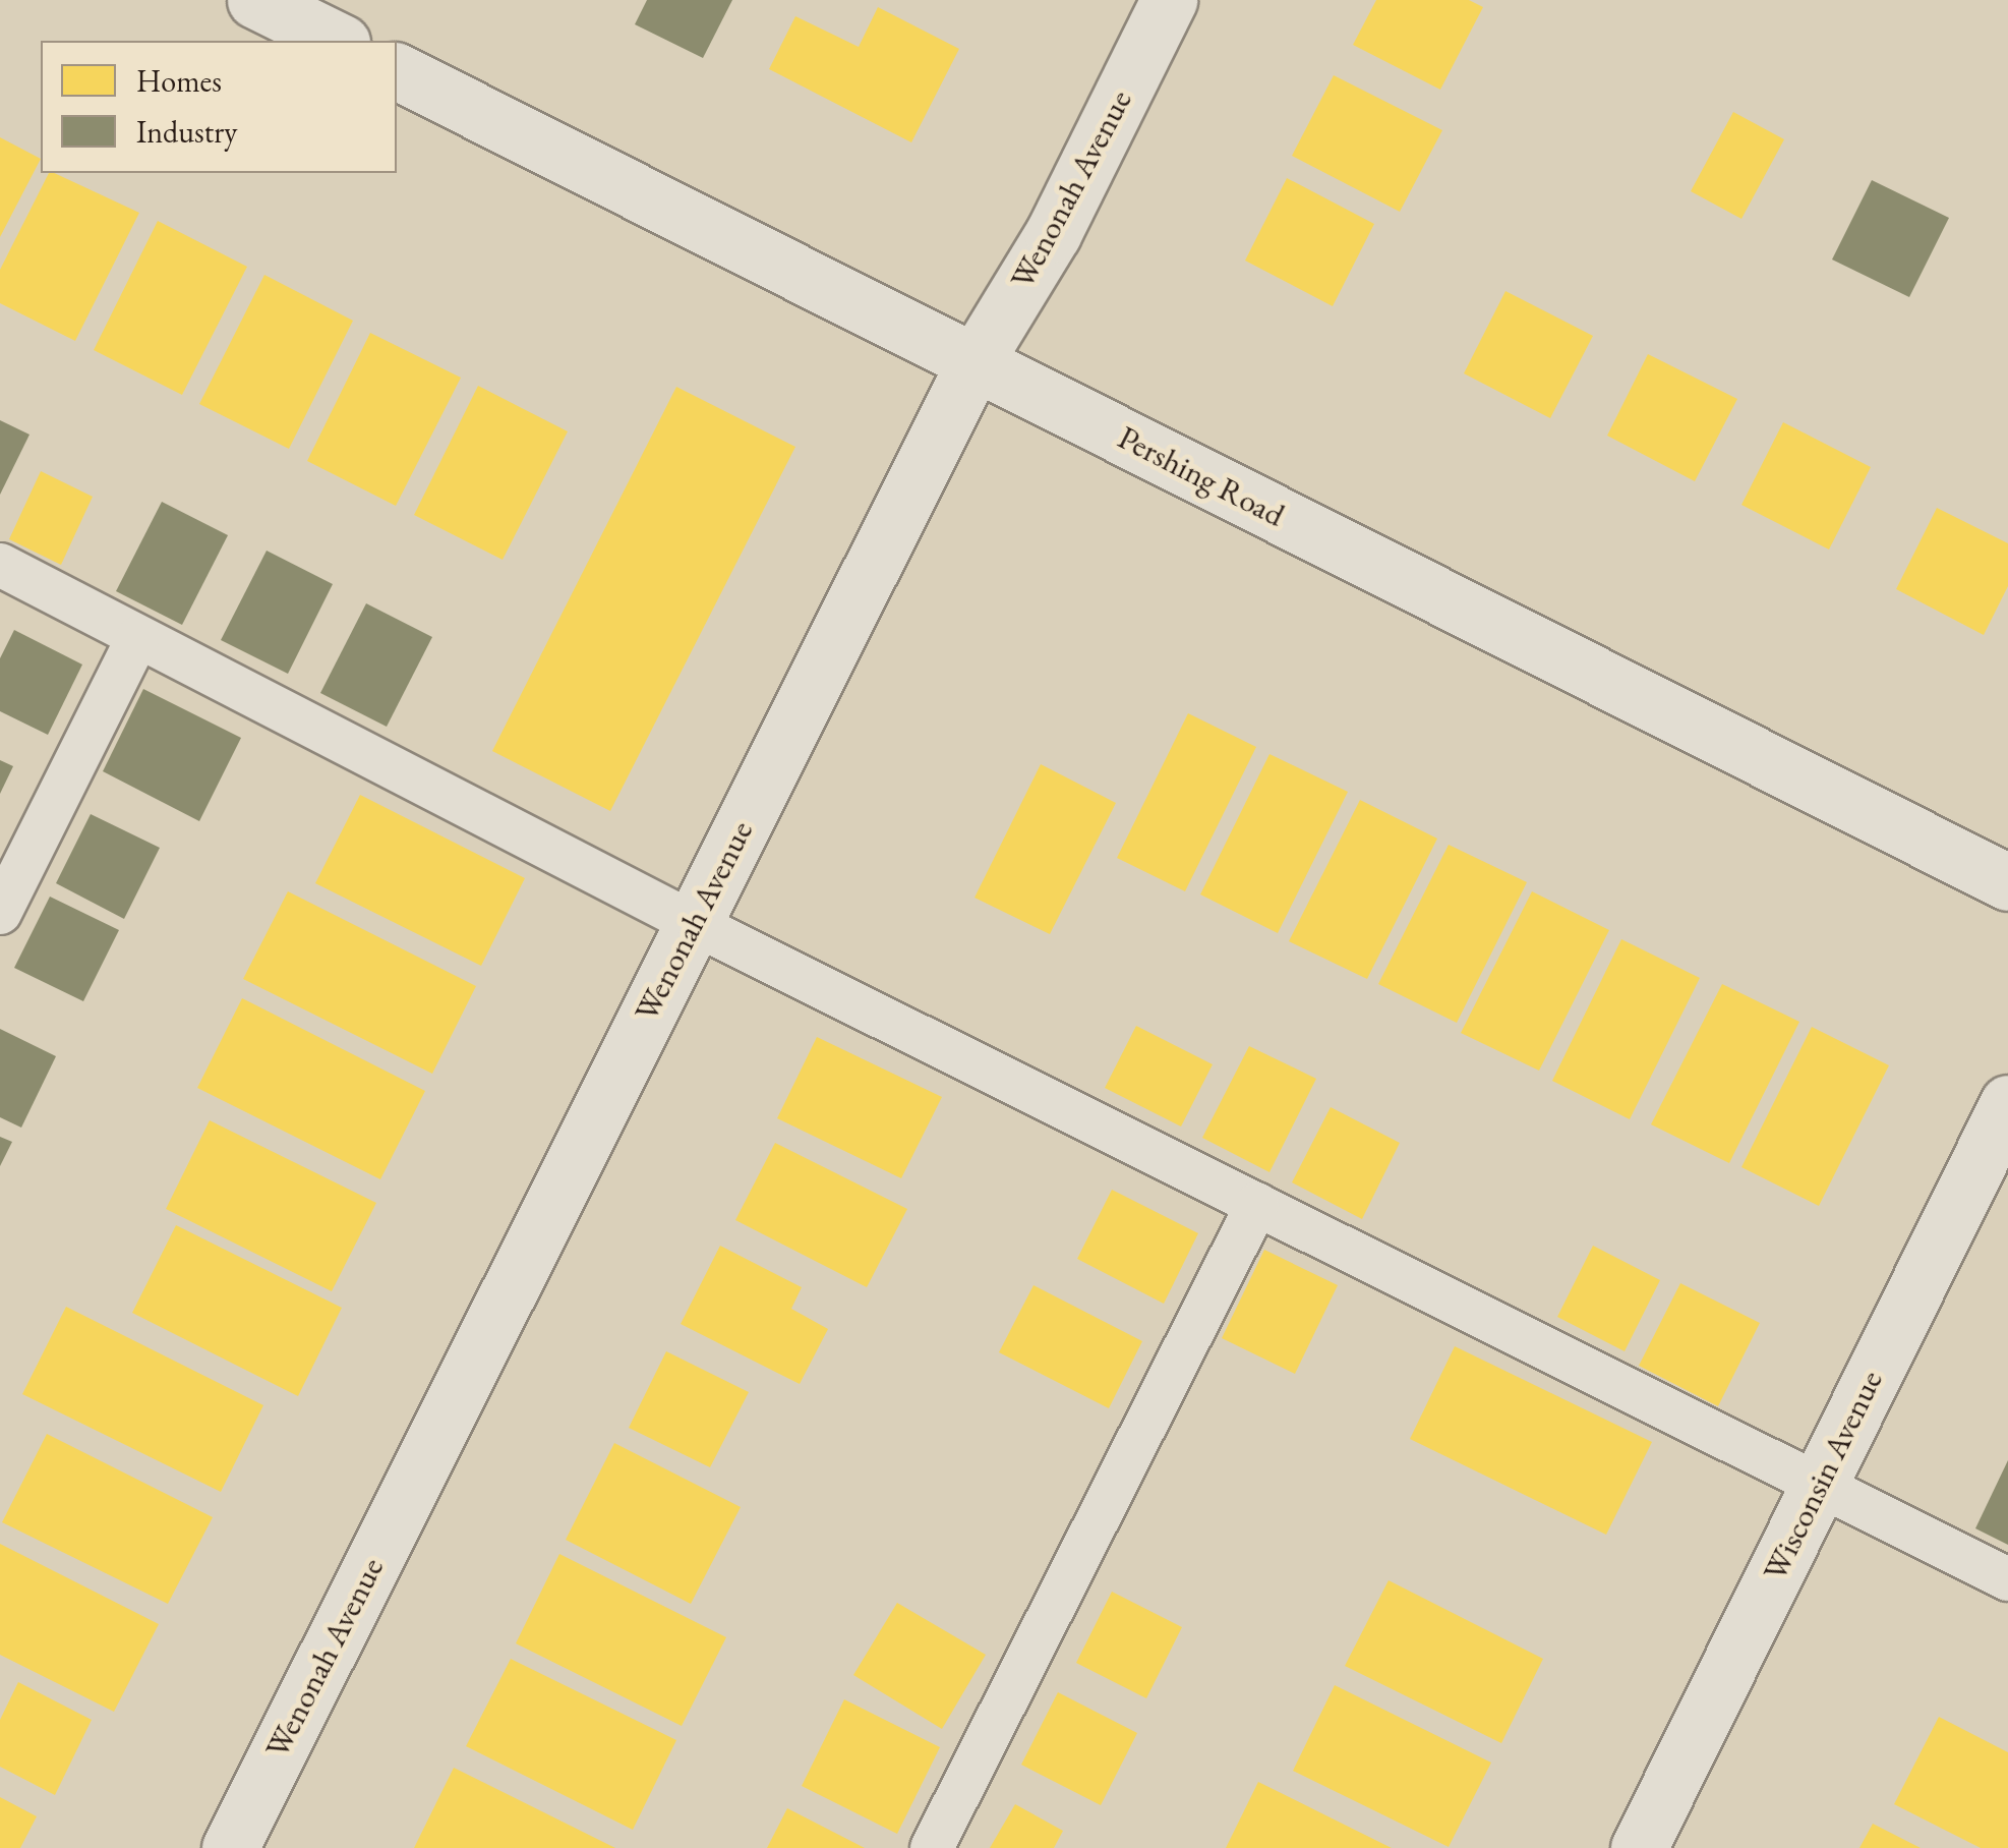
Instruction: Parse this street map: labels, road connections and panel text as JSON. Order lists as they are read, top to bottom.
{
  "streets": {
    "street": ["Wenonah Avenue", "Pershing Road", "Wisconsin Avenue"]
  },
  "crossings": [
    ["Wenonah Avenue", "Pershing Road"]
  ],
  "legend": ["Homes", "Industry"]
}
